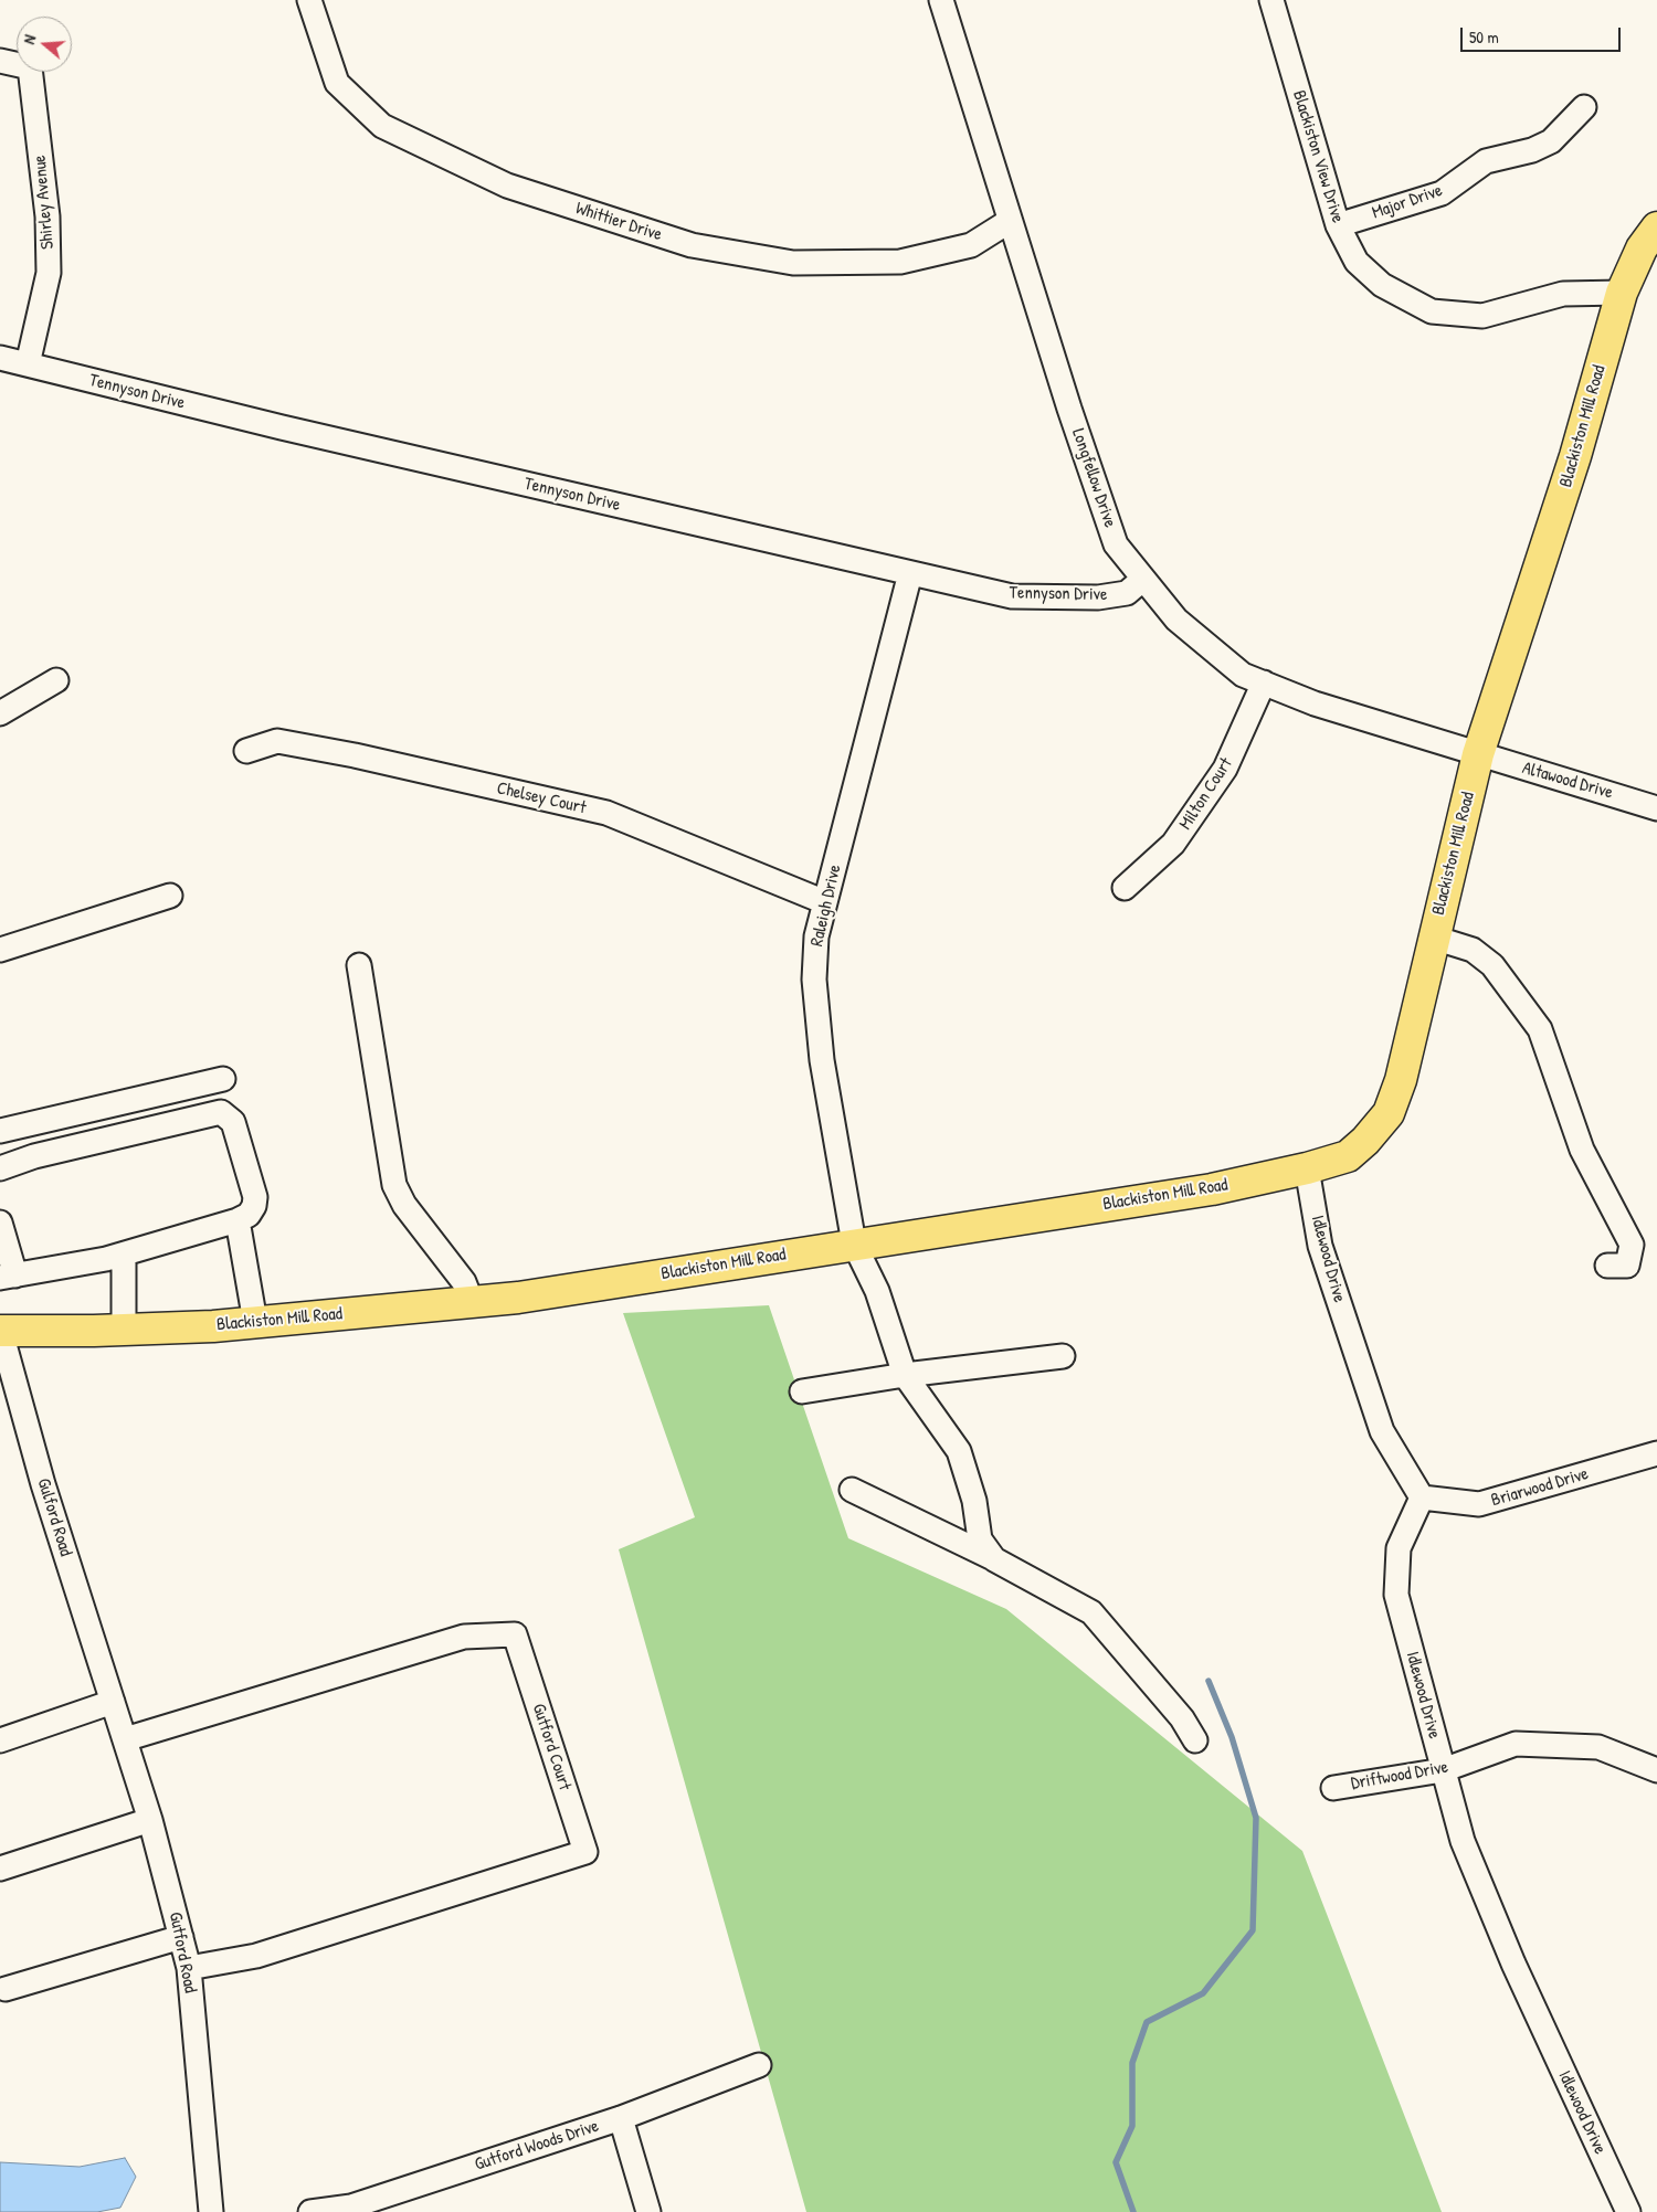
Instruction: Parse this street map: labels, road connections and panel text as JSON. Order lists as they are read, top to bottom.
{
  "streets": {
    "main road": ["Blackiston Mill Road"],
    "street": [
      "Blackiston View Drive",
      "Shirley Avenue",
      "Major Drive",
      "Whittier Drive",
      "Tennyson Drive",
      "Longfellow Drive",
      "Altawood Drive",
      "Milton Court",
      "Chelsey Court",
      "Raleigh Drive",
      "Idlewood Drive",
      "Briarwood Drive",
      "Gulford Road",
      "Gutford Court",
      "Driftwood Drive",
      "Gutford Road",
      "Gutford Woods Drive"
    ]
  },
  "crossings": [
    ["Blackiston View Drive", "Major Drive"],
    ["Blackiston View Drive", "Blackiston Mill Road"],
    ["Shirley Avenue", "Tennyson Drive"],
    ["Whittier Drive", "Longfellow Drive"],
    ["Tennyson Drive", "Longfellow Drive"],
    ["Tennyson Drive", "Raleigh Drive"],
    ["Blackiston Mill Road", "Longfellow Drive"],
    ["Blackiston Mill Road", "Altawood Drive"],
    ["Blackiston Mill Road", "Raleigh Drive"],
    ["Blackiston Mill Road", "Idlewood Drive"],
    ["Blackiston Mill Road", "Gulford Road"],
    ["Longfellow Drive", "Altawood Drive"],
    ["Longfellow Drive", "Milton Court"],
    ["Chelsey Court", "Raleigh Drive"],
    ["Idlewood Drive", "Briarwood Drive"],
    ["Idlewood Drive", "Driftwood Drive"],
    ["Gulford Road", "Gutford Road"],
    ["Gutford Court", "Gutford Road"]
  ],
  "scale_bar": "50 m",
  "north": "left"
}
